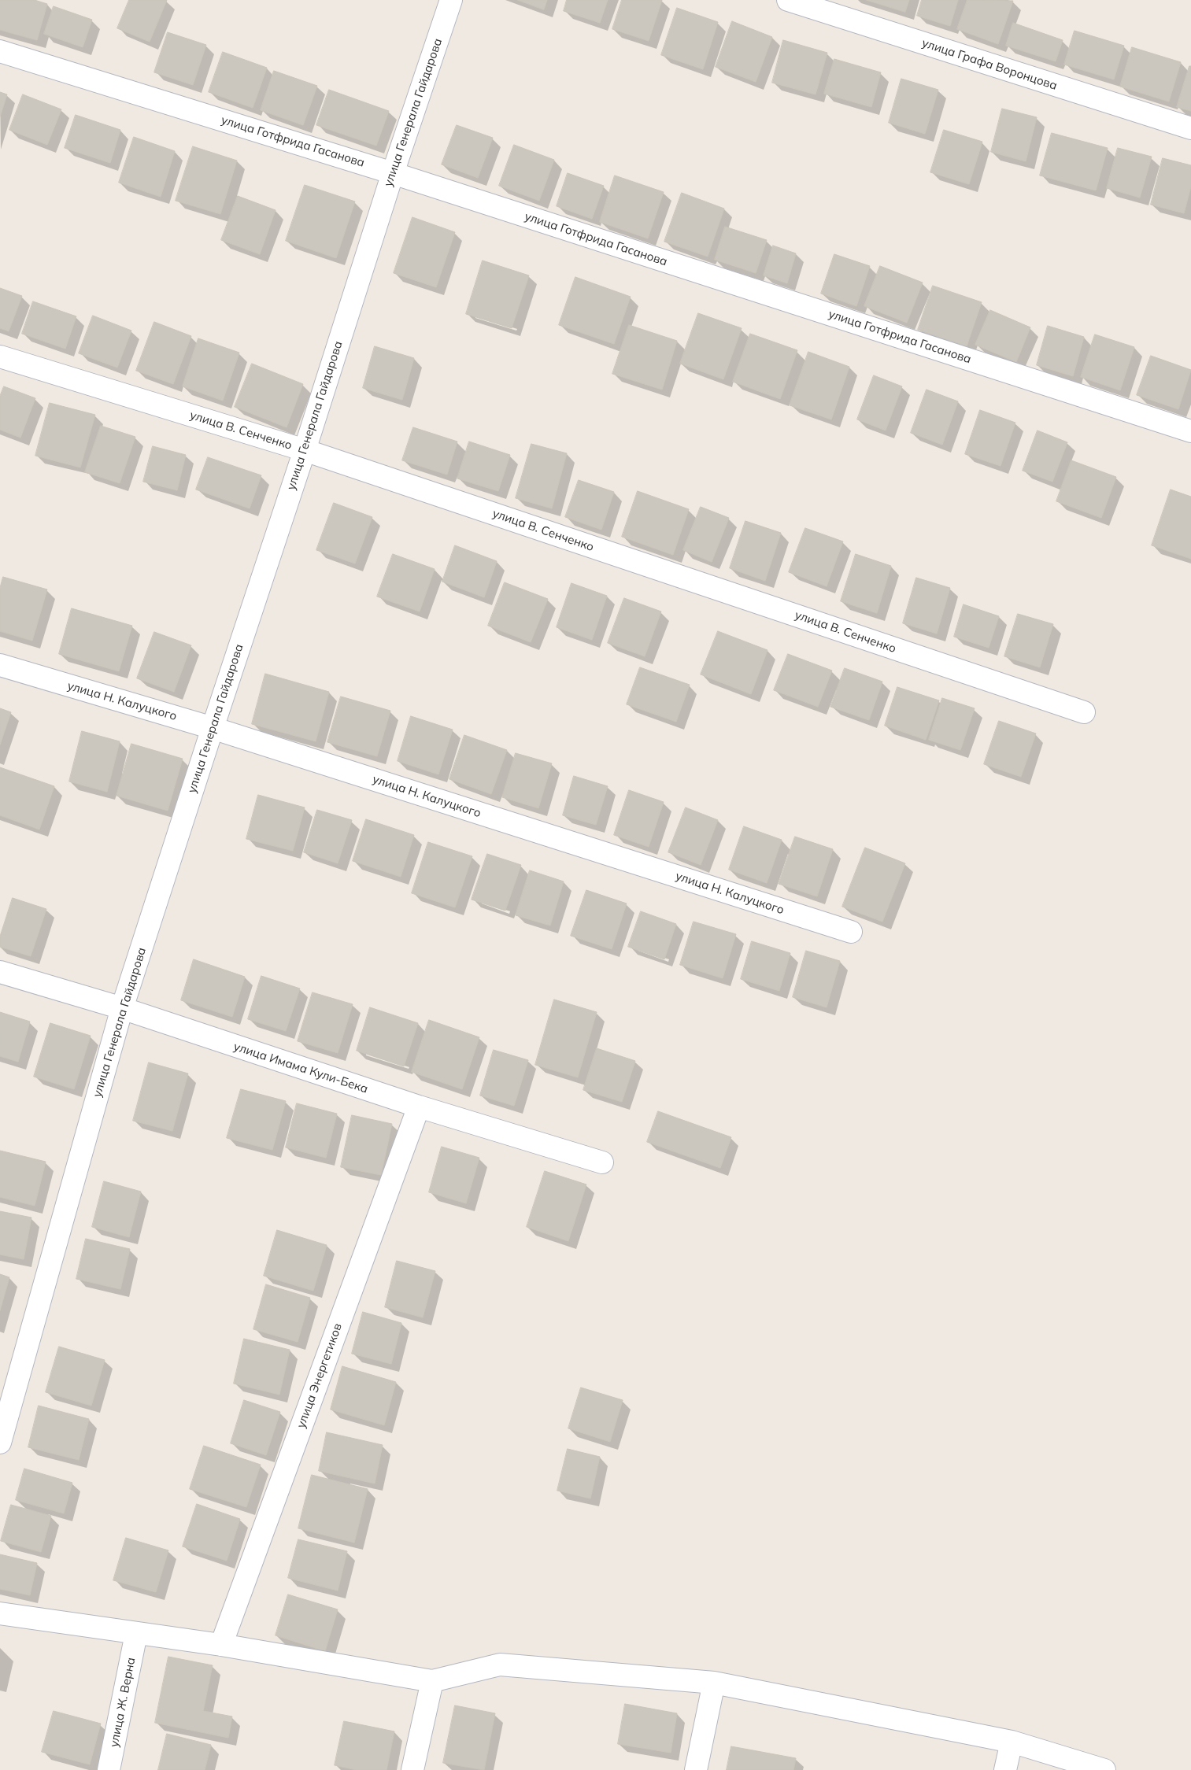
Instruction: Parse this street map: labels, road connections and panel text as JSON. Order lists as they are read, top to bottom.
{
  "streets": {
    "street": [
      "улица Графа Воронцова",
      "улица Генерала Гайдарова",
      "улица Готфрида Гасанова",
      "улица В. Сенченко",
      "улица Н. Калуцкого",
      "улица Имама Кули-Бека",
      "улица Энергетиков",
      "улица Ж. Верна"
    ]
  },
  "crossings": [
    ["улица Генерала Гайдарова", "улица Готфрида Гасанова"],
    ["улица Генерала Гайдарова", "улица В. Сенченко"],
    ["улица Генерала Гайдарова", "улица Н. Калуцкого"],
    ["улица Генерала Гайдарова", "улица Имама Кули-Бека"],
    ["улица Имама Кули-Бека", "улица Энергетиков"]
  ]
}
